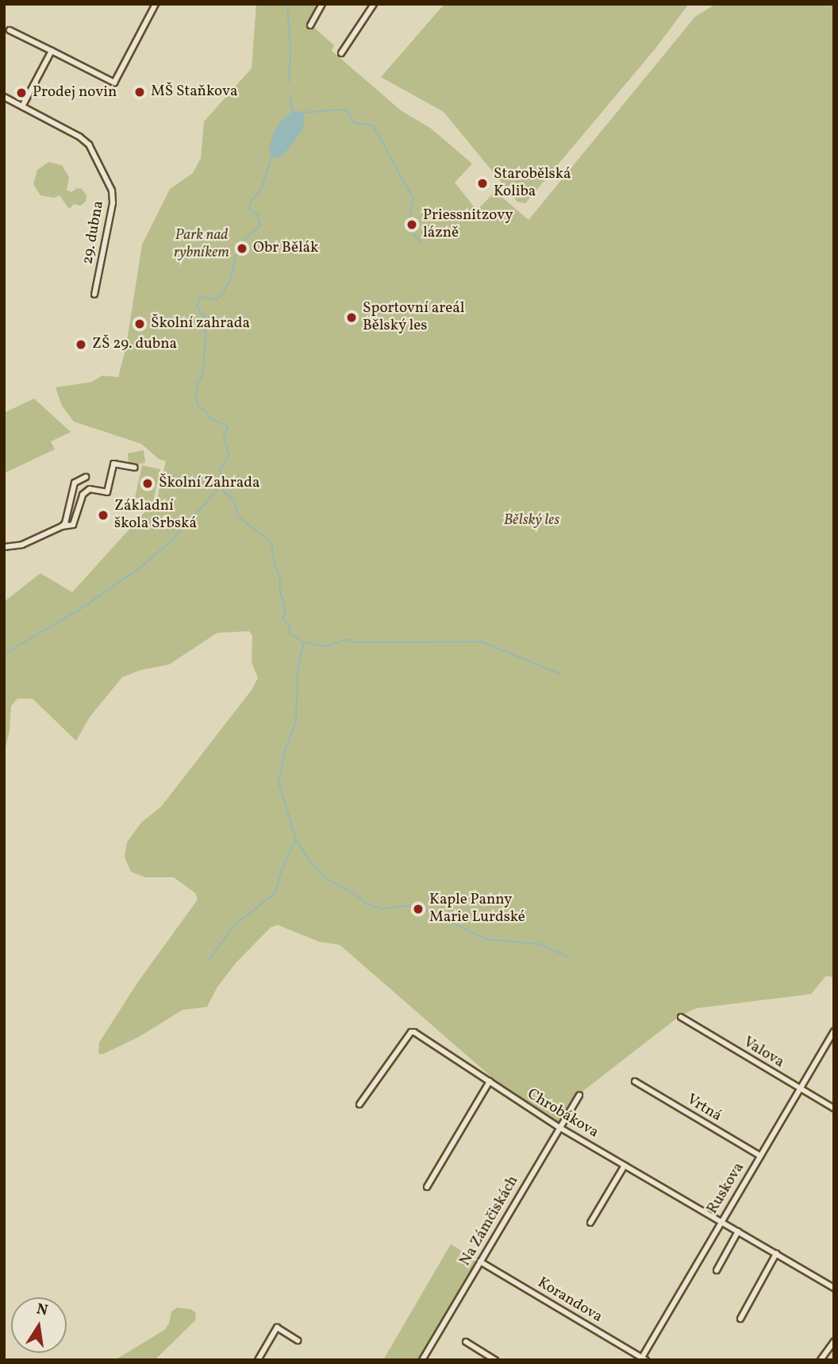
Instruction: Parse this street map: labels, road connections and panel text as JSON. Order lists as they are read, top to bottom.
{
  "streets": {
    "street": [
      "29. dubna",
      "Valova",
      "Vrtná",
      "Chrobákova",
      "Ruskova",
      "Na Zámčiskách",
      "Korandova"
    ]
  },
  "crossings": [
    ["Valova", "Ruskova"],
    ["Vrtná", "Ruskova"],
    ["Chrobákova", "Ruskova"],
    ["Chrobákova", "Na Zámčiskách"],
    ["Ruskova", "Korandova"],
    ["Na Zámčiskách", "Korandova"]
  ],
  "parks": ["Park nad rybníkem", "Bělský les"],
  "places": [
    "MŠ Staňkova",
    "Prodej novin",
    "Starobělská Koliba",
    "Priessnitzovy lázně",
    "Obr Bělák",
    "Sportovní areál Bělský les",
    "Školní zahrada",
    "ZŠ 29. dubna",
    "Školní Zahrada",
    "Základní škola Srbská",
    "Kaple Panny Marie Lurdské"
  ],
  "north": "top"
}
